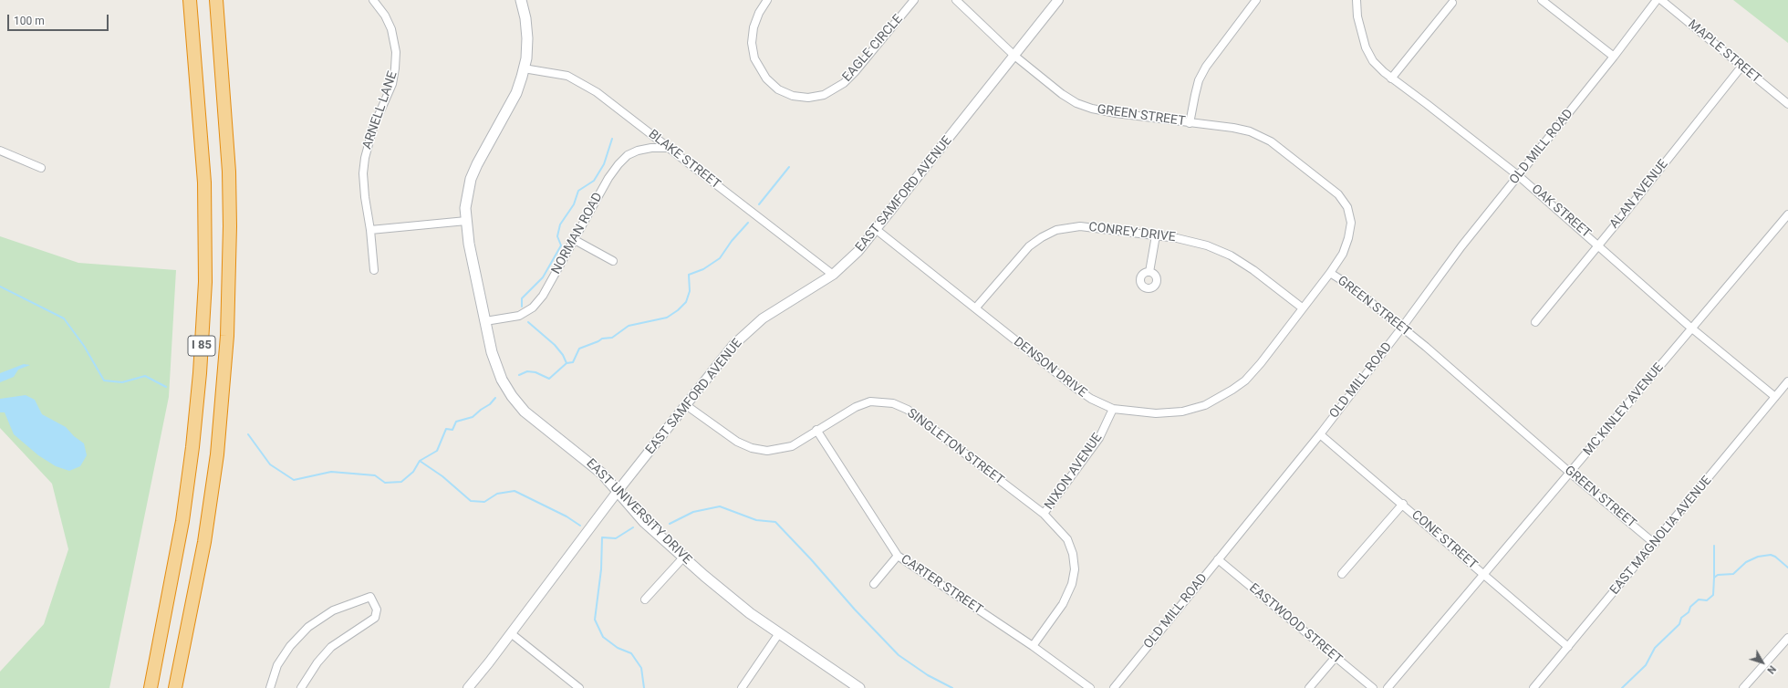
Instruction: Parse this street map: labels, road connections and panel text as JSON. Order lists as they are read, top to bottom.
{
  "streets": {
    "highway": ["I 85"],
    "main road": ["EAST UNIVERSITY DRIVE"],
    "street": [
      "EAGLE CIRCLE",
      "MAPLE STREET",
      "ARNELL LANE",
      "GREEN STREET",
      "OLD MILL ROAD",
      "BLAKE STREET",
      "EAST SAMFORD AVENUE",
      "ALAN AVENUE",
      "OAK STREET",
      "CONREY DRIVE",
      "NORMAN ROAD",
      "DENSON DRIVE",
      "MC KINLEY AVENUE",
      "SINGLETON STREET",
      "NIXON AVENUE",
      "EAST MAGNOLIA AVENUE",
      "CONE STREET",
      "CARTER STREET",
      "EASTWOOD STREET"
    ]
  },
  "crossings": [
    ["MAPLE STREET", "ALAN AVENUE"],
    ["GREEN STREET", "OLD MILL ROAD"],
    ["GREEN STREET", "EAST SAMFORD AVENUE"],
    ["GREEN STREET", "DENSON DRIVE"],
    ["GREEN STREET", "MC KINLEY AVENUE"],
    ["GREEN STREET", "EAST MAGNOLIA AVENUE"],
    ["OLD MILL ROAD", "OAK STREET"],
    ["OLD MILL ROAD", "CONE STREET"],
    ["OLD MILL ROAD", "EASTWOOD STREET"],
    ["BLAKE STREET", "EAST SAMFORD AVENUE"],
    ["BLAKE STREET", "NORMAN ROAD"],
    ["BLAKE STREET", "EAST UNIVERSITY DRIVE"],
    ["EAST SAMFORD AVENUE", "DENSON DRIVE"],
    ["EAST SAMFORD AVENUE", "SINGLETON STREET"],
    ["EAST SAMFORD AVENUE", "EAST UNIVERSITY DRIVE"],
    ["ALAN AVENUE", "OAK STREET"],
    ["OAK STREET", "MC KINLEY AVENUE"],
    ["OAK STREET", "EAST MAGNOLIA AVENUE"],
    ["CONREY DRIVE", "DENSON DRIVE"],
    ["NORMAN ROAD", "EAST UNIVERSITY DRIVE"],
    ["DENSON DRIVE", "NIXON AVENUE"],
    ["MC KINLEY AVENUE", "CONE STREET"],
    ["SINGLETON STREET", "NIXON AVENUE"],
    ["SINGLETON STREET", "CARTER STREET"],
    ["EAST MAGNOLIA AVENUE", "CONE STREET"]
  ],
  "scale_bar": "100 m",
  "north": "bottom right"
}
